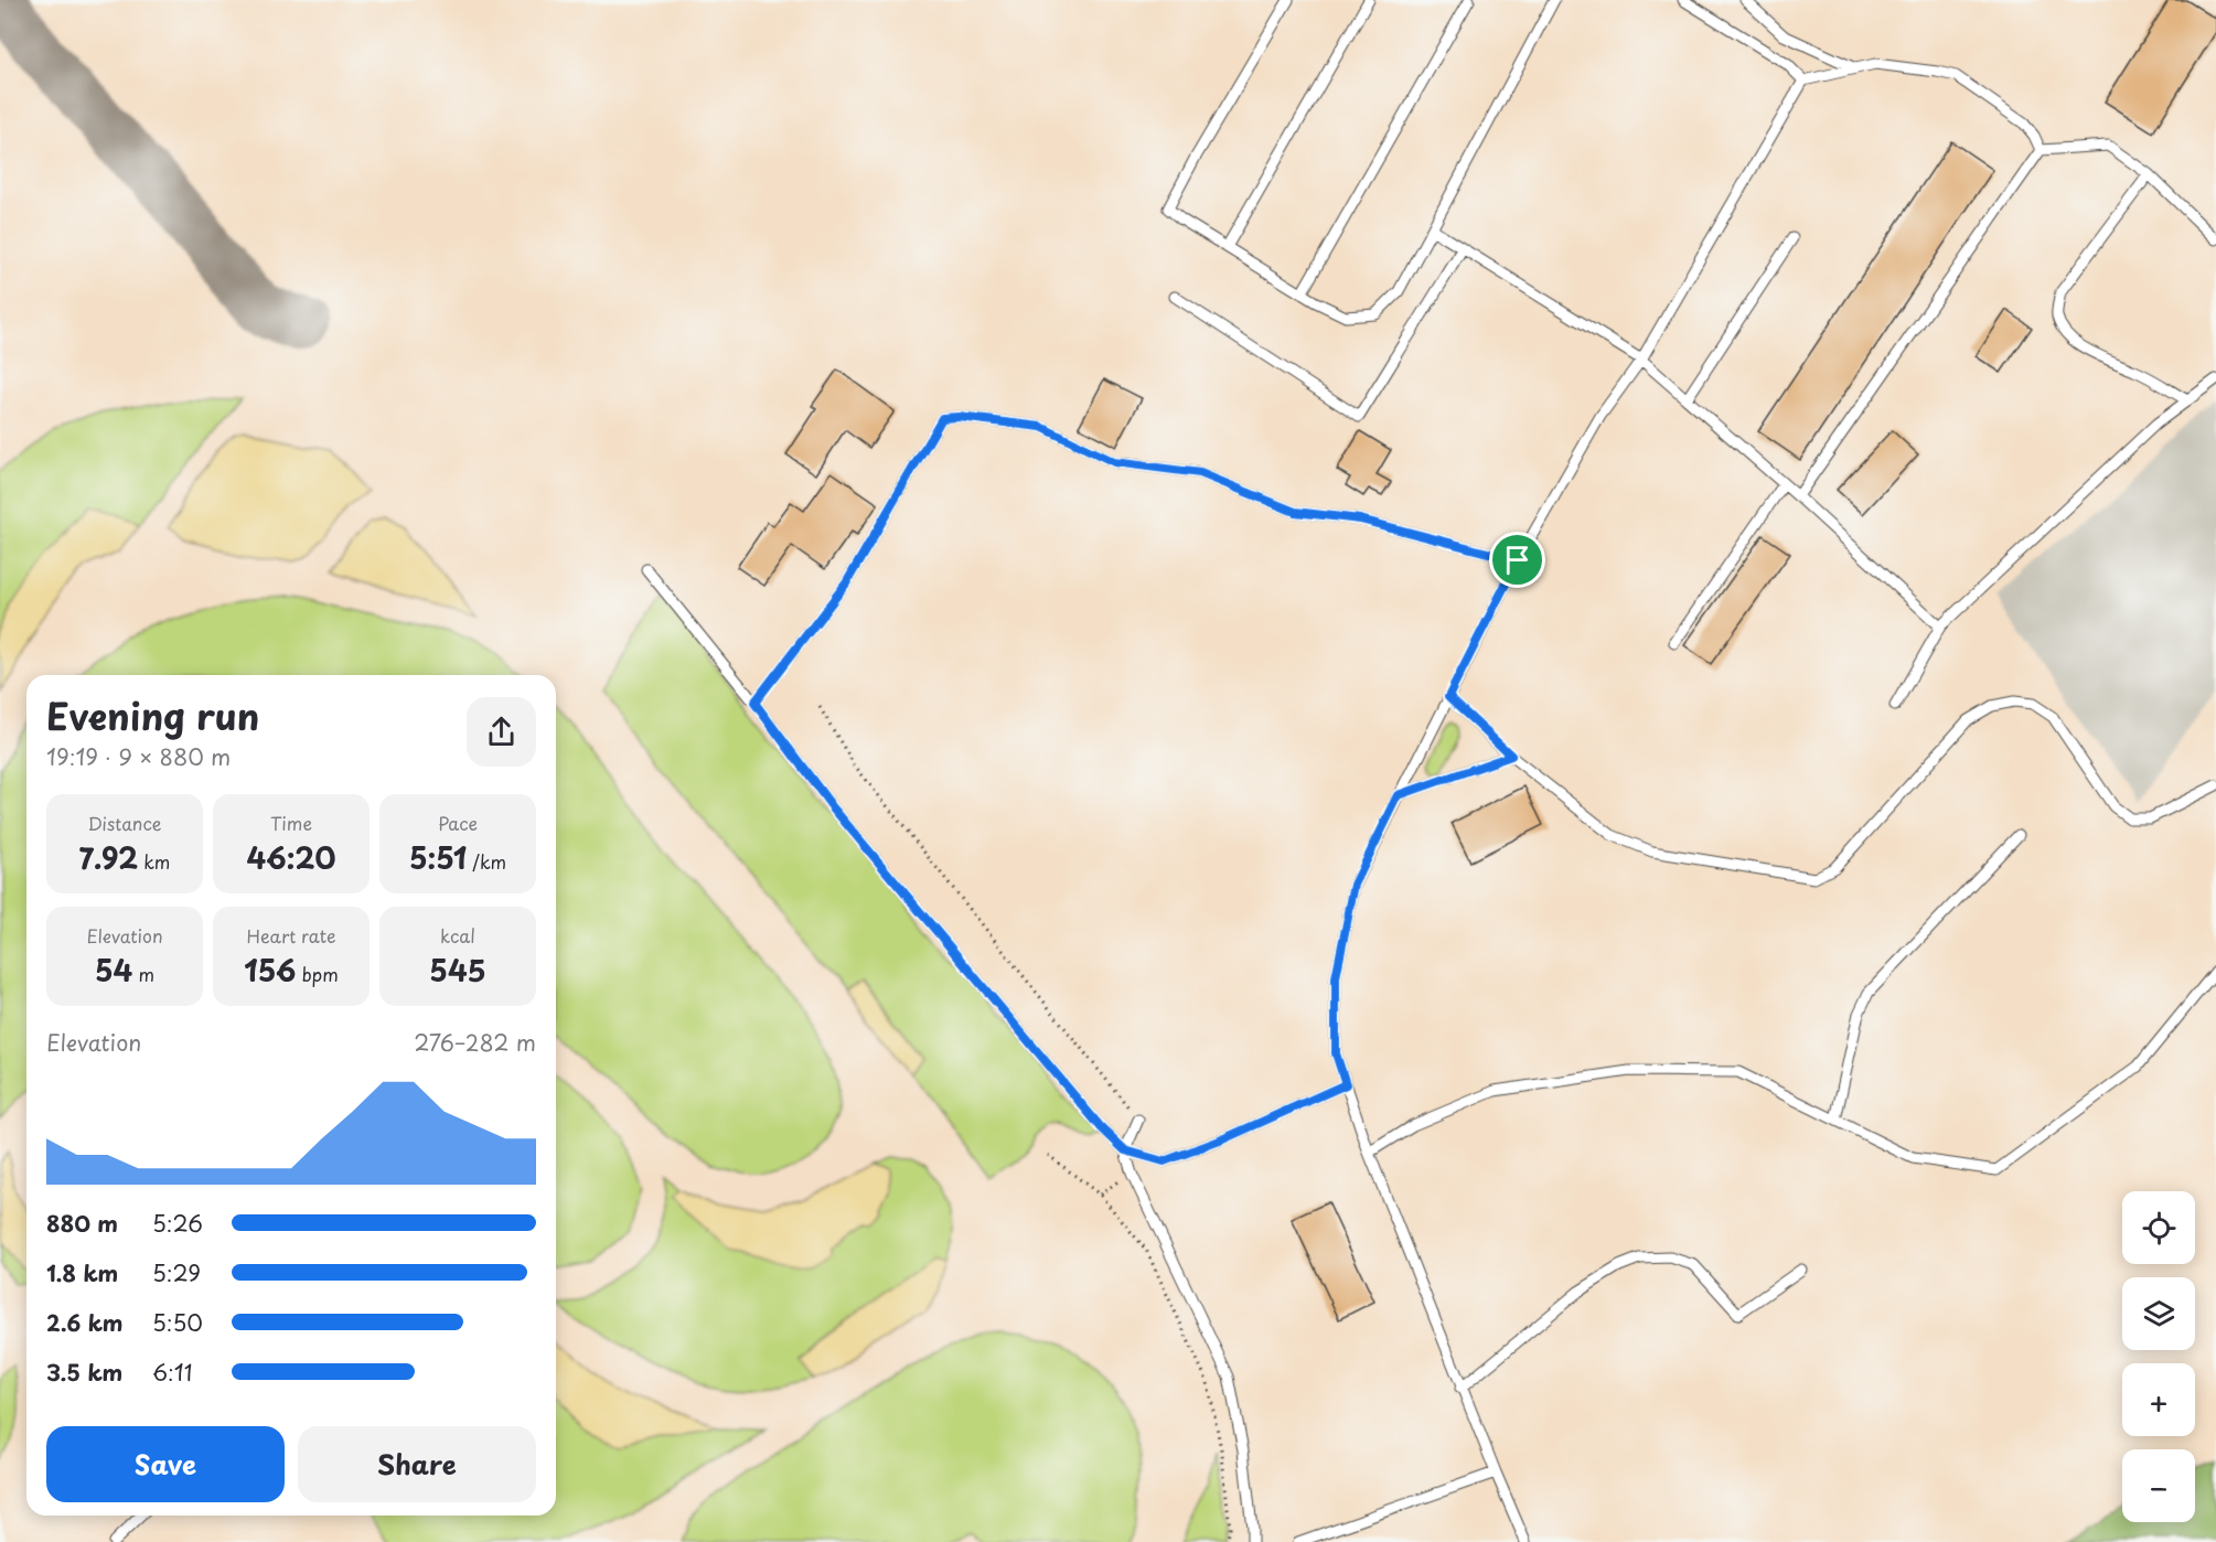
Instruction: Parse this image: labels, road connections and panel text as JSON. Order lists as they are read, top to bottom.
{
  "page": {
    "heading": ["Evening run", "19:19 · 9 × 880 m"],
    "stats": [
      ["Distance", "7.92 km"],
      ["Time", "46:20"],
      ["Pace", "5:51 /km"],
      ["Elevation", "54 m"],
      ["Heart rate", "156 bpm"],
      ["kcal", "545"]
    ],
    "chart": ["Elevation", "276–282 m"],
    "map_buttons": ["+", "−"],
    "list": [
      {
        "name": "880 m",
        "note": "5:26"
      },
      {
        "name": "1.8 km",
        "note": "5:29"
      },
      {
        "name": "2.6 km",
        "note": "5:50"
      },
      {
        "name": "3.5 km",
        "note": "6:11"
      }
    ],
    "buttons": ["Save", "Share"]
  }
}
